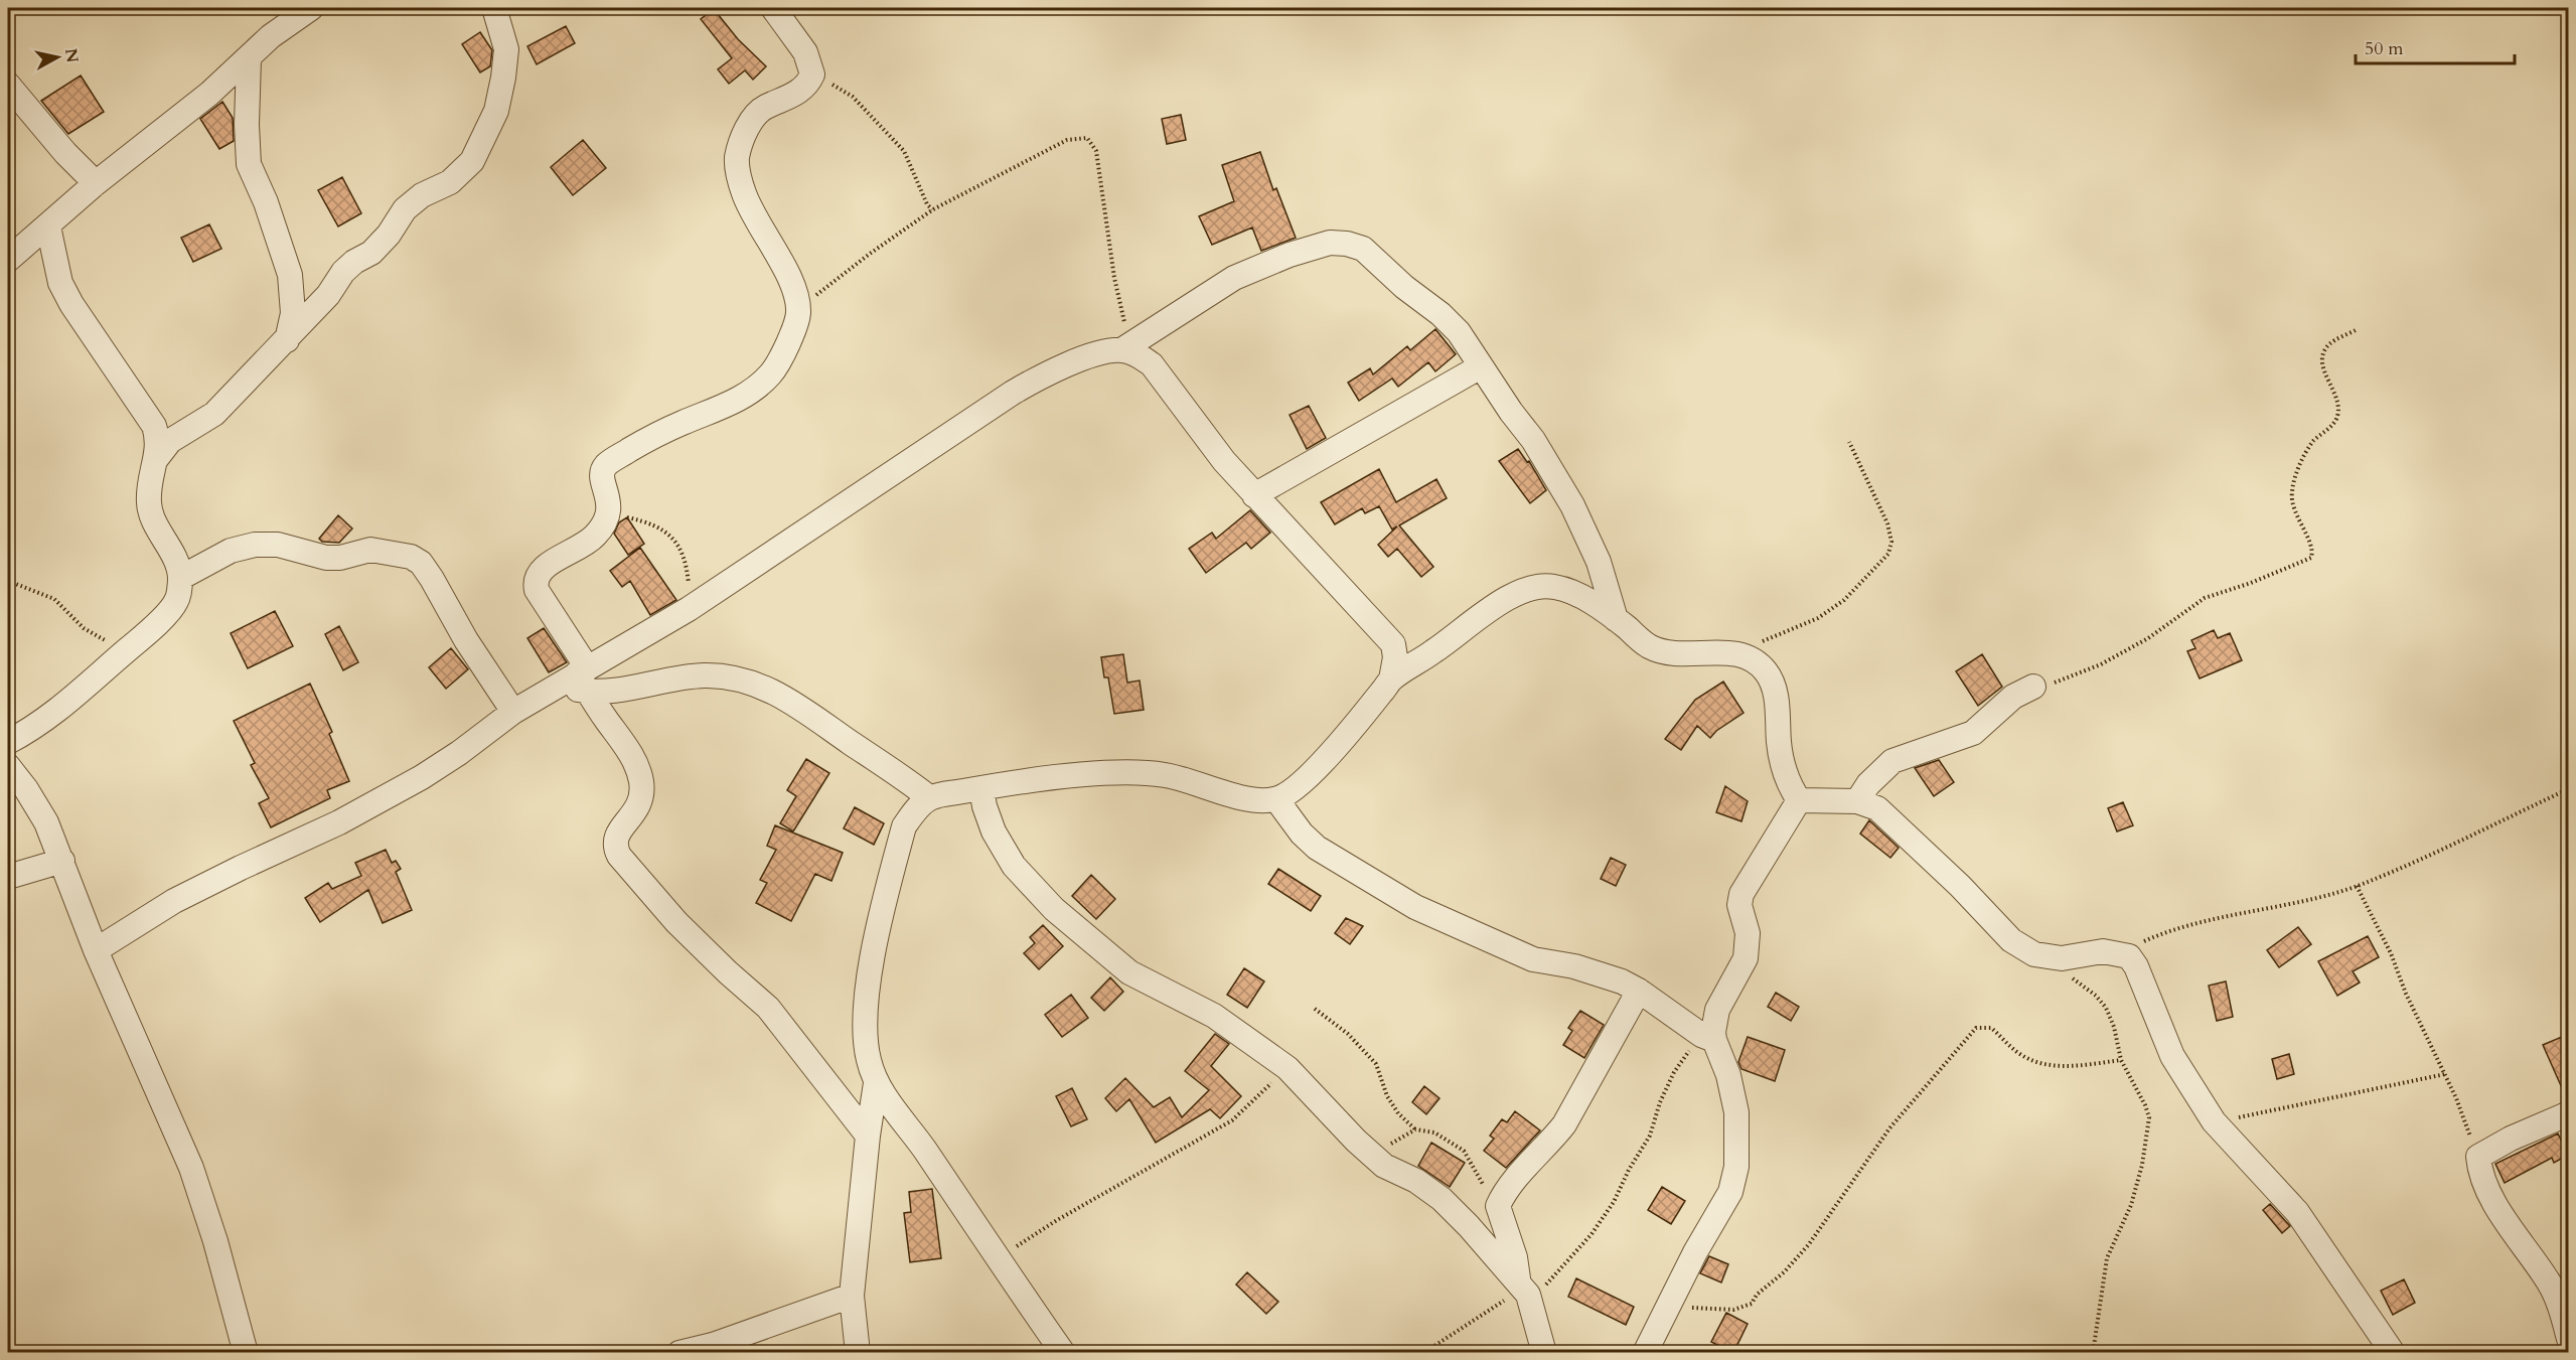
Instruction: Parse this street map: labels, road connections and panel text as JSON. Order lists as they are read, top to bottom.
{
  "scale_bar": "50 m",
  "north": "right"
}
